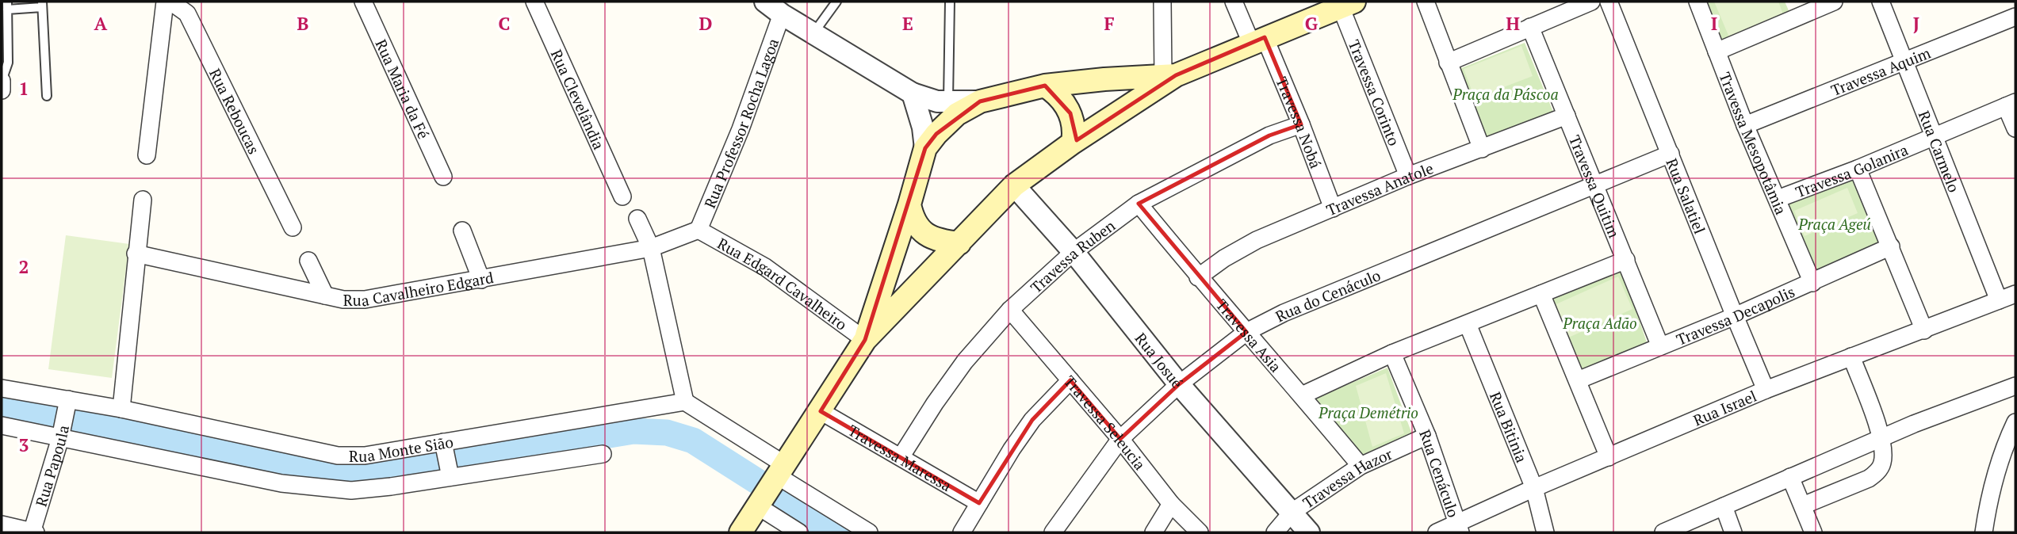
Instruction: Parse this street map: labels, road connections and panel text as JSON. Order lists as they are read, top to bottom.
{
  "streets": {
    "street": [
      "Travessa Aquim",
      "Rua Maria da Fé",
      "Travessa Corinto",
      "Rua Clevelândia",
      "Rua Reboucas",
      "Rua Professor Rocha Lagoa",
      "Travessa Nobá",
      "Travessa Mesopotâmia",
      "Rua Carmelo",
      "Travessa Golanira",
      "Travessa Quitim",
      "Travessa Anatole",
      "Rua Salatiel",
      "Travessa Ruben",
      "Rua Edgard Cavalheiro",
      "Rua Cavalheiro Edgard",
      "Rua do Cenáculo",
      "Travessa Decapolis",
      "Travessa Asia",
      "Rua Josué",
      "Rua Israel",
      "Travessa Seleucia",
      "Rua Bitinia",
      "Rua Monte Sião",
      "Travessa Maressa",
      "Rua Papoula",
      "Rua Cenáculo",
      "Travessa Hazor"
    ]
  },
  "crossings": [
    ["Travessa Aquim", "Travessa Mesopotâmia"],
    ["Travessa Aquim", "Rua Carmelo"],
    ["Travessa Corinto", "Travessa Anatole"],
    ["Rua Professor Rocha Lagoa", "Rua Edgard Cavalheiro"],
    ["Rua Professor Rocha Lagoa", "Rua Cavalheiro Edgard"],
    ["Travessa Nobá", "Travessa Anatole"],
    ["Travessa Nobá", "Travessa Ruben"],
    ["Travessa Mesopotâmia", "Travessa Golanira"],
    ["Travessa Mesopotâmia", "Travessa Decapolis"],
    ["Rua Carmelo", "Travessa Golanira"],
    ["Rua Carmelo", "Rua Israel"],
    ["Travessa Quitim", "Travessa Anatole"],
    ["Travessa Quitim", "Rua do Cenáculo"],
    ["Travessa Quitim", "Travessa Decapolis"],
    ["Travessa Anatole", "Travessa Asia"],
    ["Rua Salatiel", "Rua do Cenáculo"],
    ["Rua Salatiel", "Travessa Decapolis"],
    ["Rua Salatiel", "Rua Israel"],
    ["Travessa Ruben", "Travessa Asia"],
    ["Travessa Ruben", "Rua Josué"],
    ["Travessa Ruben", "Travessa Seleucia"],
    ["Travessa Ruben", "Travessa Maressa"],
    ["Rua Edgard Cavalheiro", "Rua Cavalheiro Edgard"],
    ["Rua do Cenáculo", "Travessa Asia"],
    ["Rua do Cenáculo", "Rua Josué"],
    ["Rua do Cenáculo", "Travessa Seleucia"],
    ["Travessa Asia", "Travessa Hazor"],
    ["Rua Josué", "Travessa Hazor"],
    ["Rua Israel", "Rua Bitinia"],
    ["Rua Israel", "Rua Cenáculo"],
    ["Rua Monte Sião", "Rua Papoula"],
    ["Rua Cenáculo", "Travessa Hazor"]
  ],
  "parks": [
    "Praça da Páscoa",
    "Praça Ageú",
    "Praça Adão",
    "Praça Demétrio"
  ],
  "grid": {
    "columns": [
      "A",
      "B",
      "C",
      "D",
      "E",
      "F",
      "G",
      "H",
      "I",
      "J"
    ],
    "rows": ["1", "2", "3"]
  }
}
